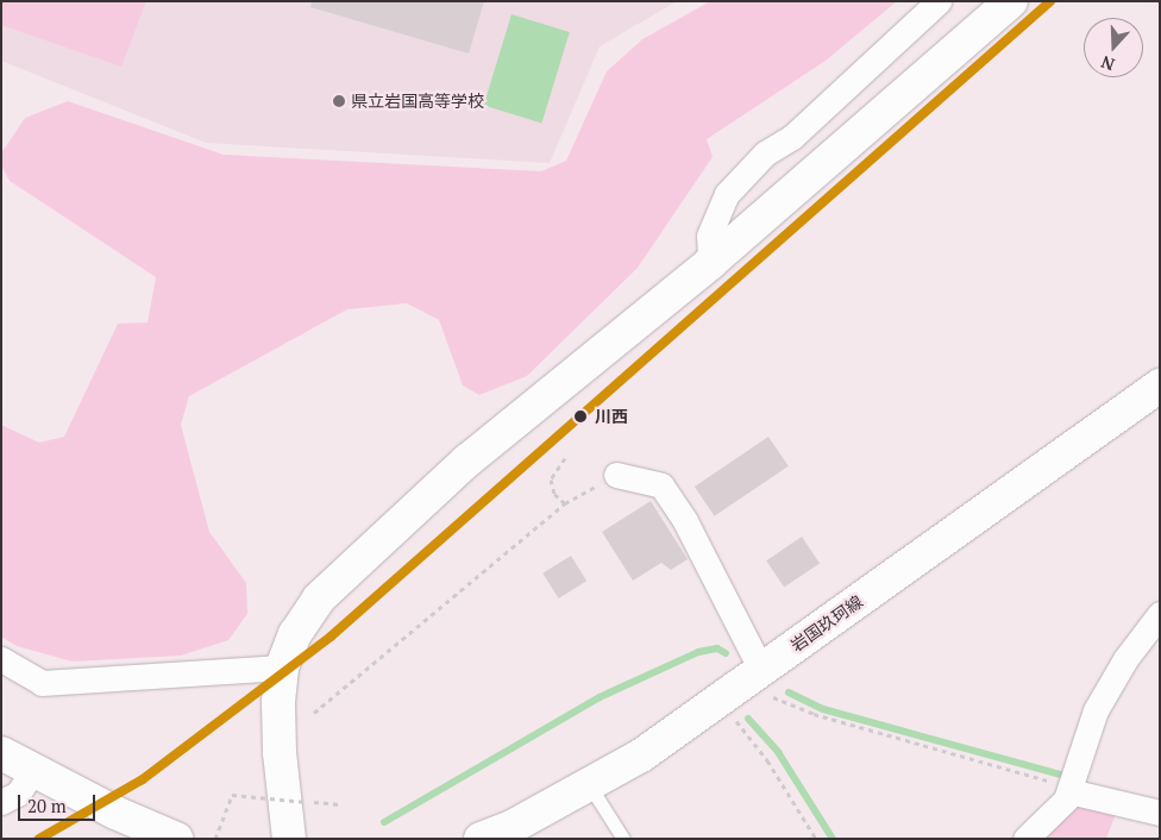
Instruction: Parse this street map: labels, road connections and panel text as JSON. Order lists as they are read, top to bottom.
{
  "streets": {
    "street": ["岩国玖珂線"]
  },
  "places": ["県立岩国高等学校", "川西"],
  "scale_bar": "20 m",
  "north": "bottom"
}
